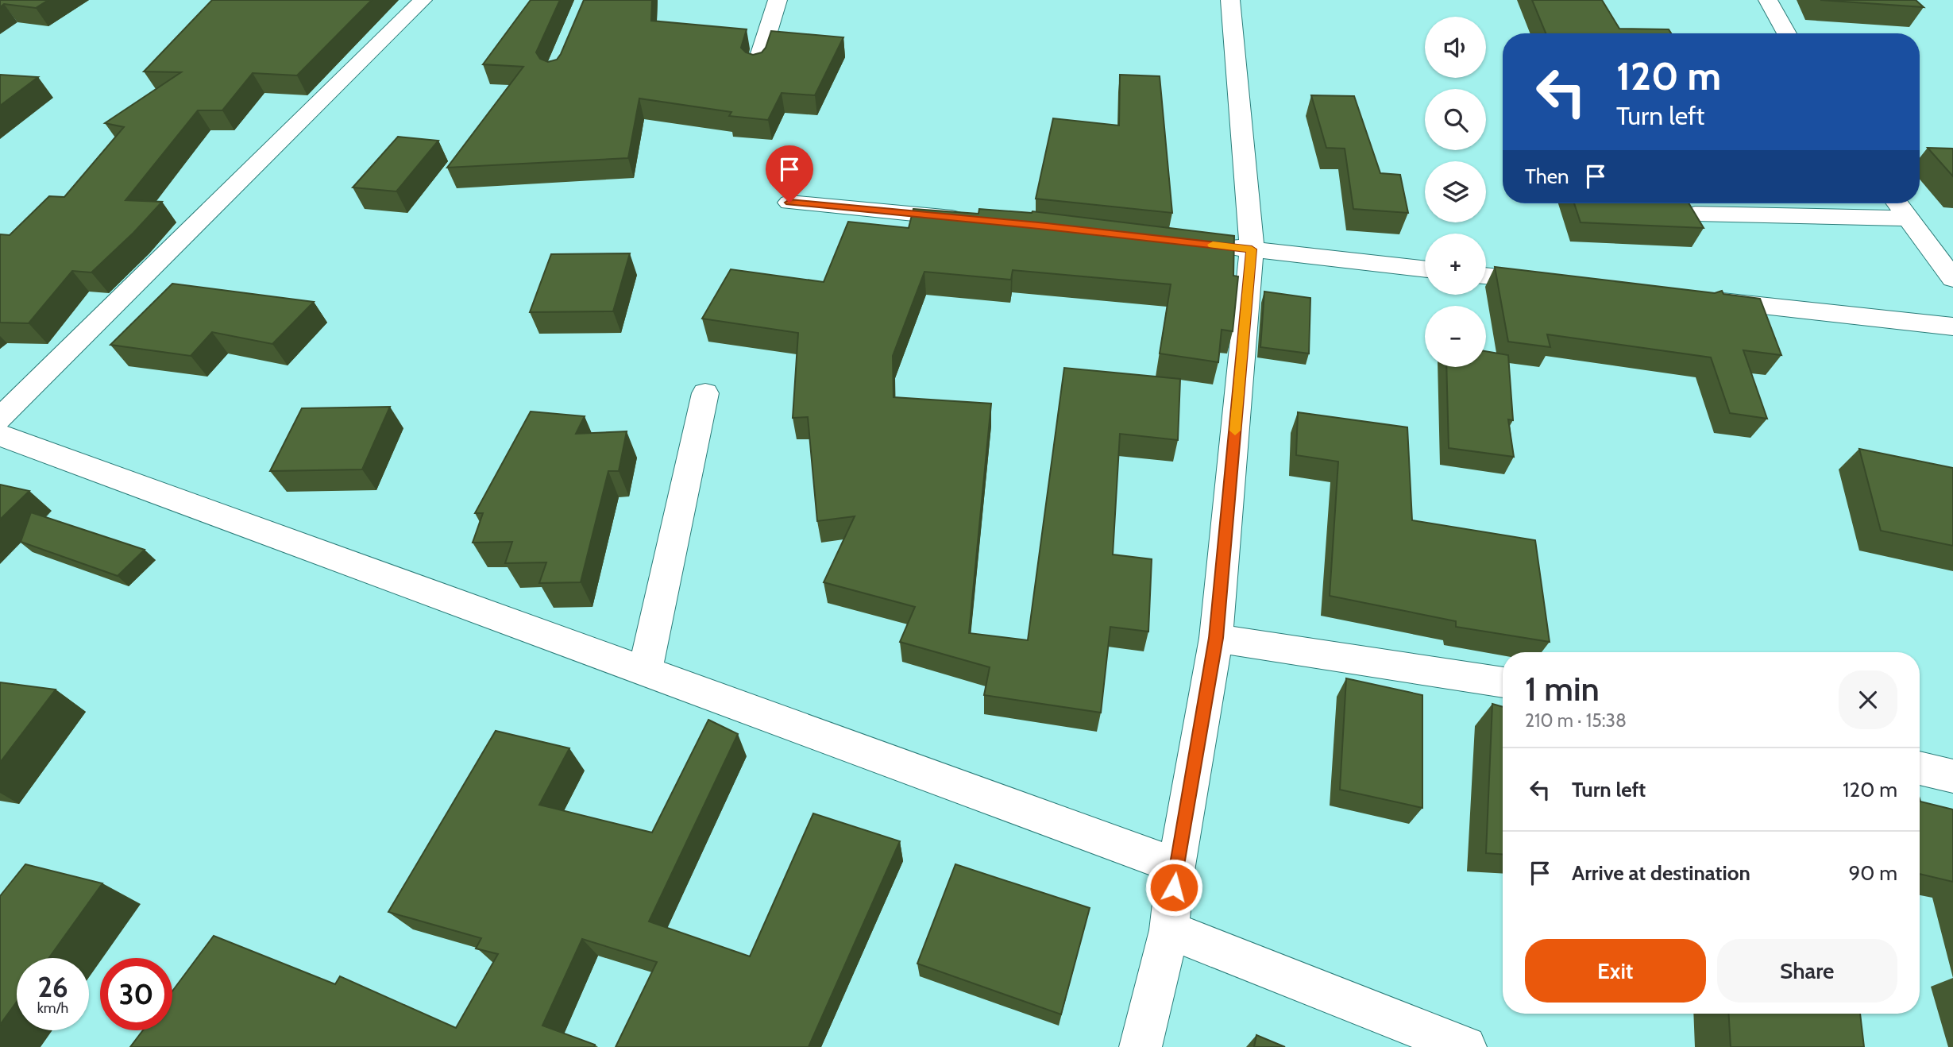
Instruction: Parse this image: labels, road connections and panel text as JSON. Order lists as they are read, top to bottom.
{
  "page": {
    "map_buttons": ["+", "−"],
    "turn": ["120 m", "Turn left"],
    "then": "Then",
    "heading": ["1 min", "210 m · 15:38"],
    "list": [
      {
        "name": "Turn left",
        "value": "120 m"
      },
      {
        "name": "Arrive at destination",
        "value": "90 m"
      }
    ],
    "buttons": ["Exit", "Share"],
    "speed": "26 km/h",
    "limit": "30"
  }
}
